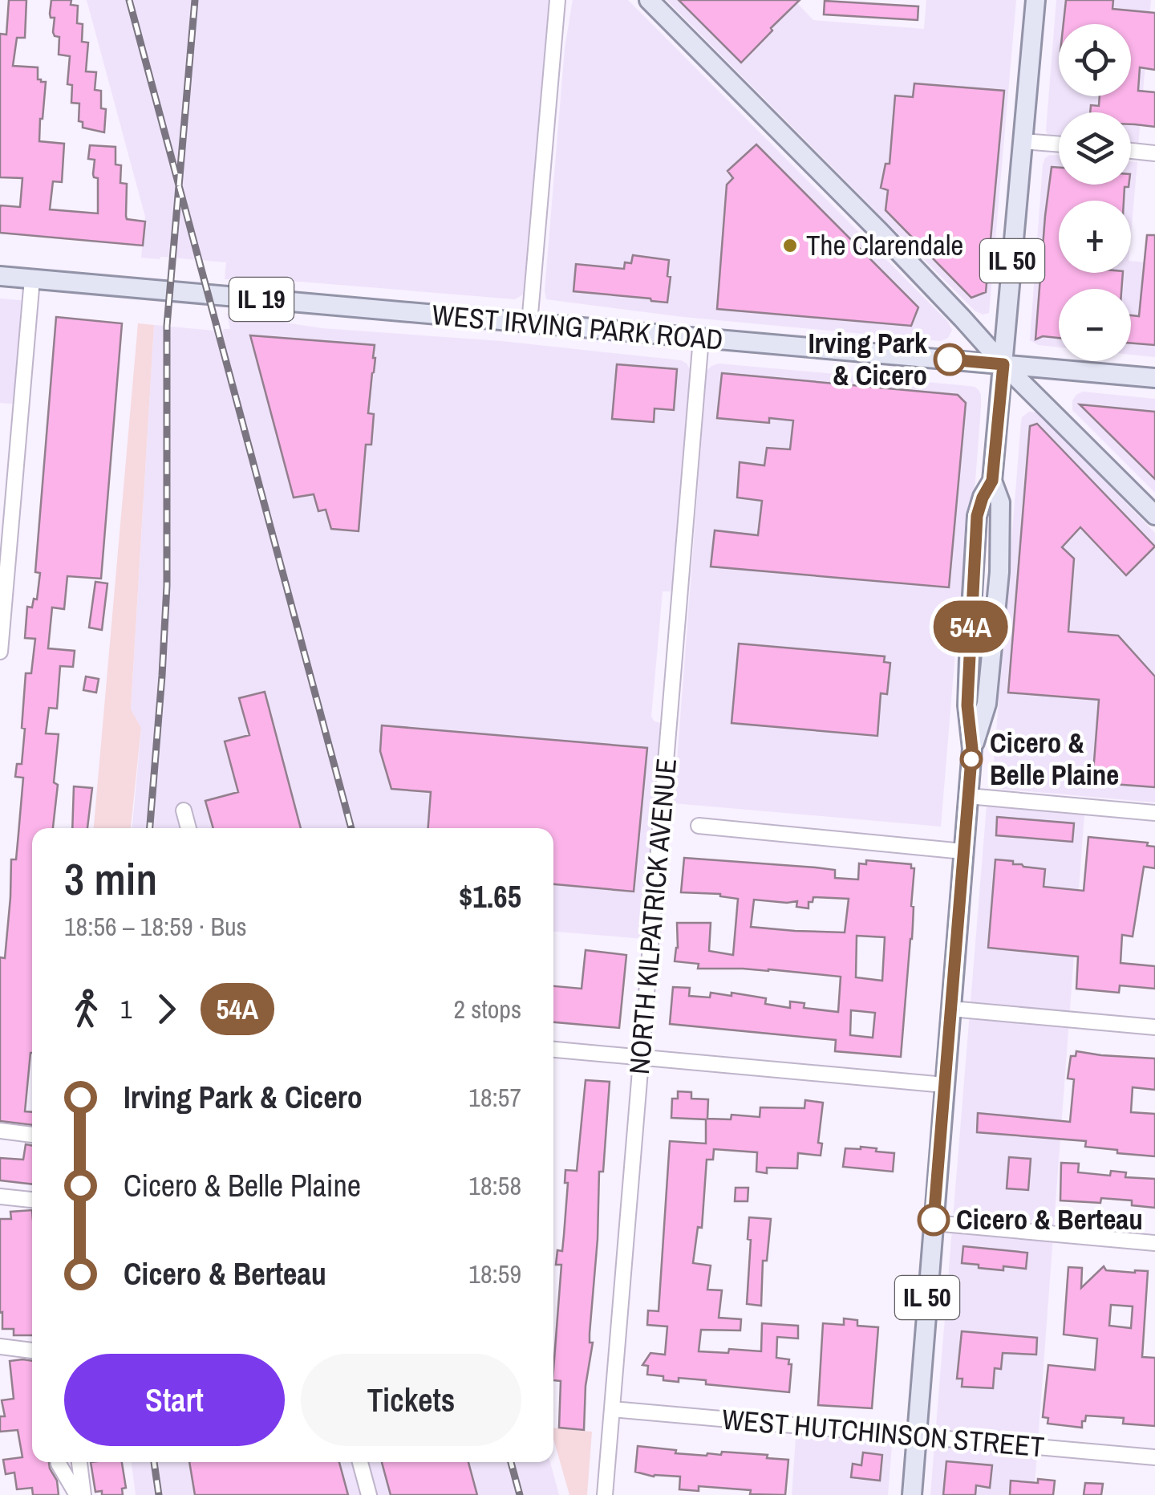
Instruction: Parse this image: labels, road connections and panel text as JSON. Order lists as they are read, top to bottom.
{
  "streets": {
    "main road": ["IL 50", "IL 19", "WEST IRVING PARK ROAD"],
    "street": ["NORTH KILPATRICK AVENUE", "WEST HUTCHINSON STREET"]
  },
  "crossings": [
    ["IL 50", "WEST IRVING PARK ROAD"],
    ["IL 50", "WEST HUTCHINSON STREET"],
    ["WEST IRVING PARK ROAD", "NORTH KILPATRICK AVENUE"],
    ["NORTH KILPATRICK AVENUE", "WEST HUTCHINSON STREET"]
  ],
  "places": [
    "The Clarendale",
    "Irving Park & Cicero",
    "Cicero & Belle Plaine",
    "Cicero & Berteau"
  ],
  "lines": ["bus line 54A"],
  "page": {
    "on_map": "54A",
    "map_buttons": ["+", "−"],
    "heading": ["3 min", "18:56 – 18:59 · Bus", "$1.65"],
    "legs": ["1", "54A", "2 stops"],
    "list": [
      {
        "name": "Irving Park & Cicero",
        "value": "18:57"
      },
      {
        "name": "Cicero & Belle Plaine",
        "value": "18:58"
      },
      {
        "name": "Cicero & Berteau",
        "value": "18:59"
      }
    ],
    "buttons": ["Start", "Tickets"]
  }
}
